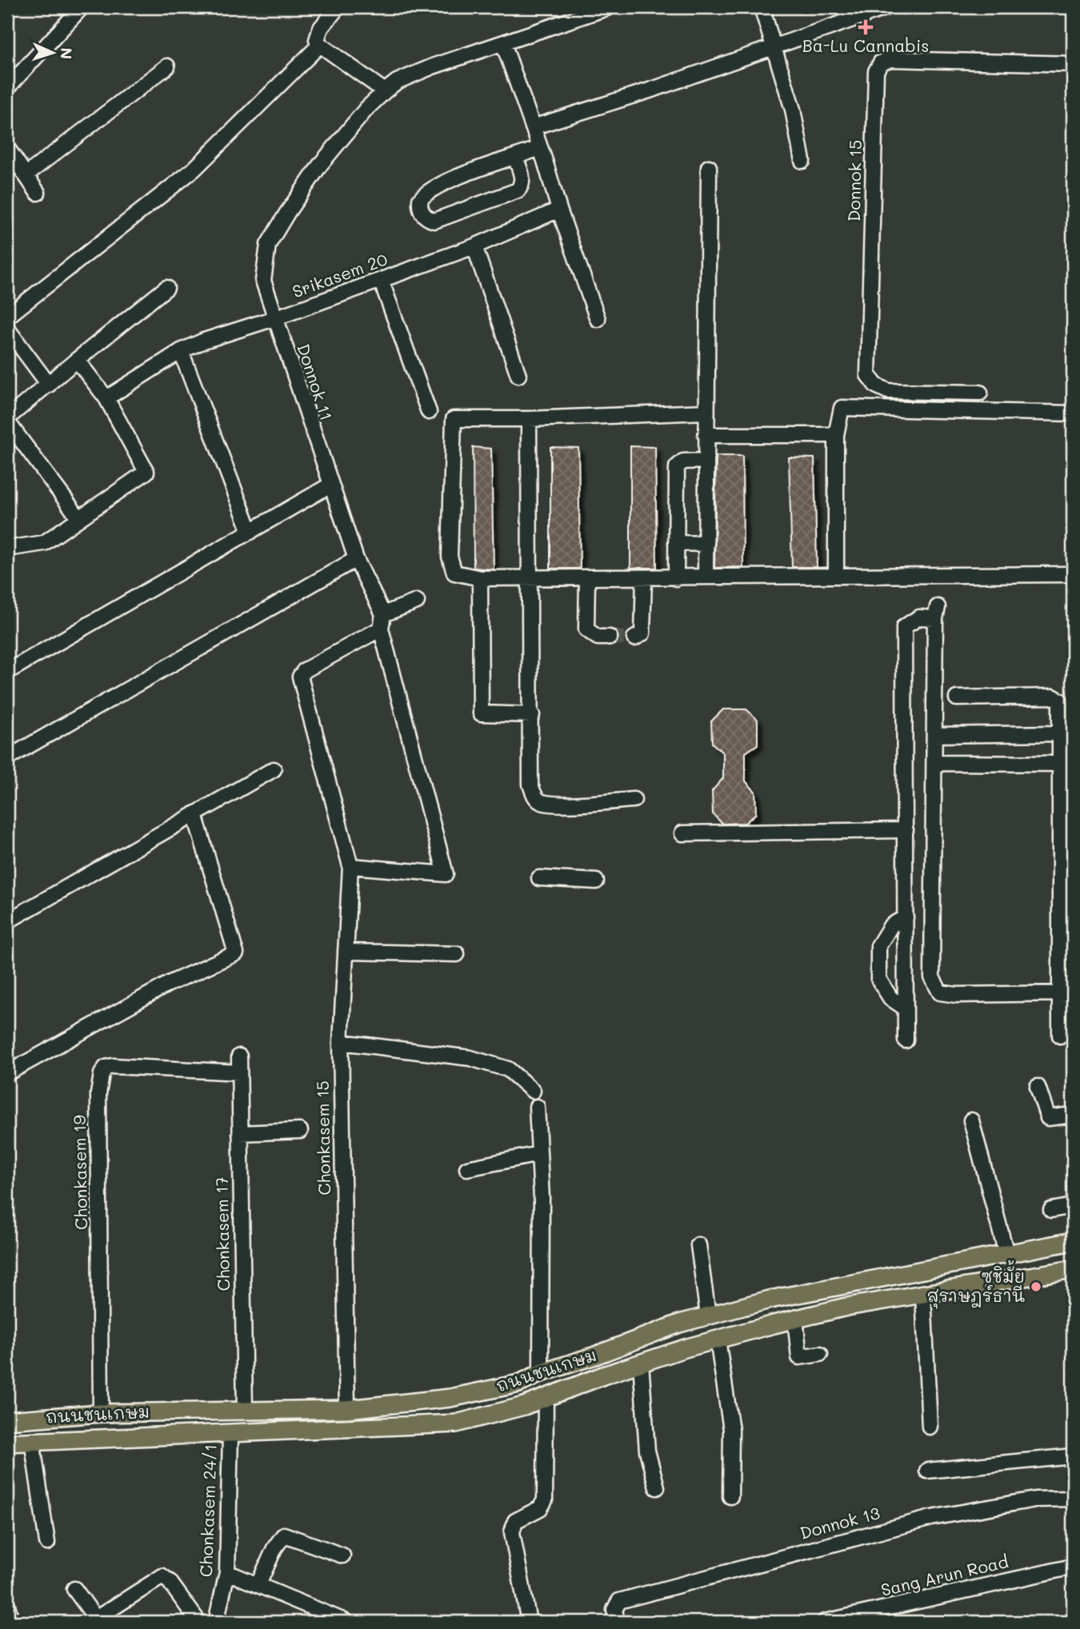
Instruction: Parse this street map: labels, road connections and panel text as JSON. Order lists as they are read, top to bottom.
{
  "streets": {
    "main road": ["ถนนชนเกษม"],
    "street": [
      "Donnok 15",
      "Srikasem 20",
      "Donnok 11",
      "Chonkasem 15",
      "Chonkasem 19",
      "Chonkasem 17",
      "Chonkasem 24/1",
      "Donnok 13",
      "Sang Arun Road"
    ]
  },
  "crossings": [
    ["Srikasem 20", "Donnok 11"],
    ["Donnok 11", "Chonkasem 15"],
    ["Chonkasem 15", "ถนนชนเกษม"],
    ["Chonkasem 19", "Chonkasem 17"],
    ["Chonkasem 19", "ถนนชนเกษม"],
    ["Chonkasem 17", "ถนนชนเกษม"],
    ["ถนนชนเกษม", "Chonkasem 24/1"]
  ],
  "places": {
    "health": ["Ba-Lu Cannabis"],
    "other": ["ซูชิมั้ย สุราษฎร์ธานี"]
  },
  "north": "right"
}
